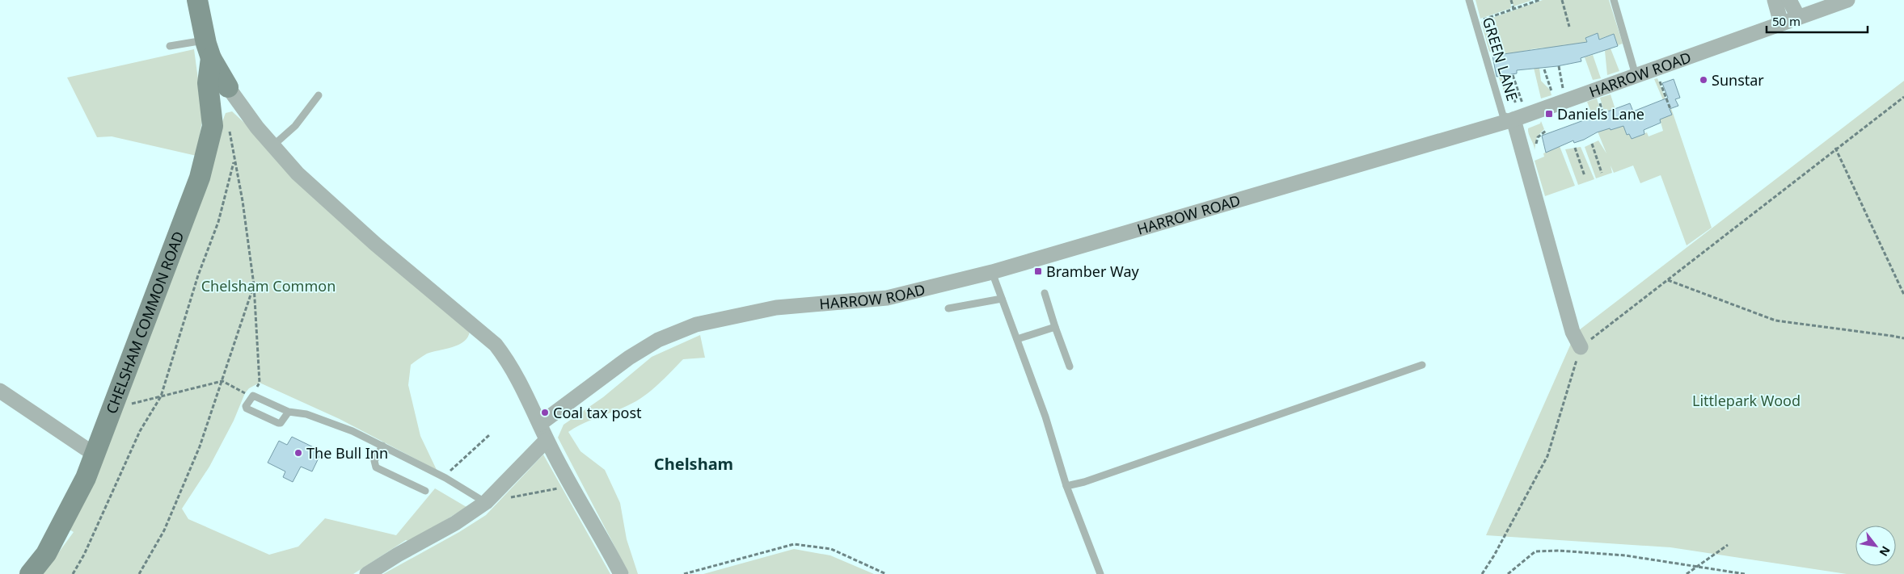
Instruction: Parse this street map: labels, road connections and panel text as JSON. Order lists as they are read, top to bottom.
{
  "streets": {
    "street": ["HARROW ROAD", "CHELSHAM COMMON ROAD"],
    "lane": ["GREEN LANE"]
  },
  "crossings": [
    ["GREEN LANE", "HARROW ROAD"]
  ],
  "districts": ["Chelsham"],
  "parks": ["Chelsham Common", "Littlepark Wood"],
  "places": {
    "other": ["Sunstar", "Coal tax post", "The Bull Inn"],
    "transit": ["Daniels Lane", "Bramber Way"]
  },
  "scale_bar": "50 m",
  "north": "bottom right"
}
